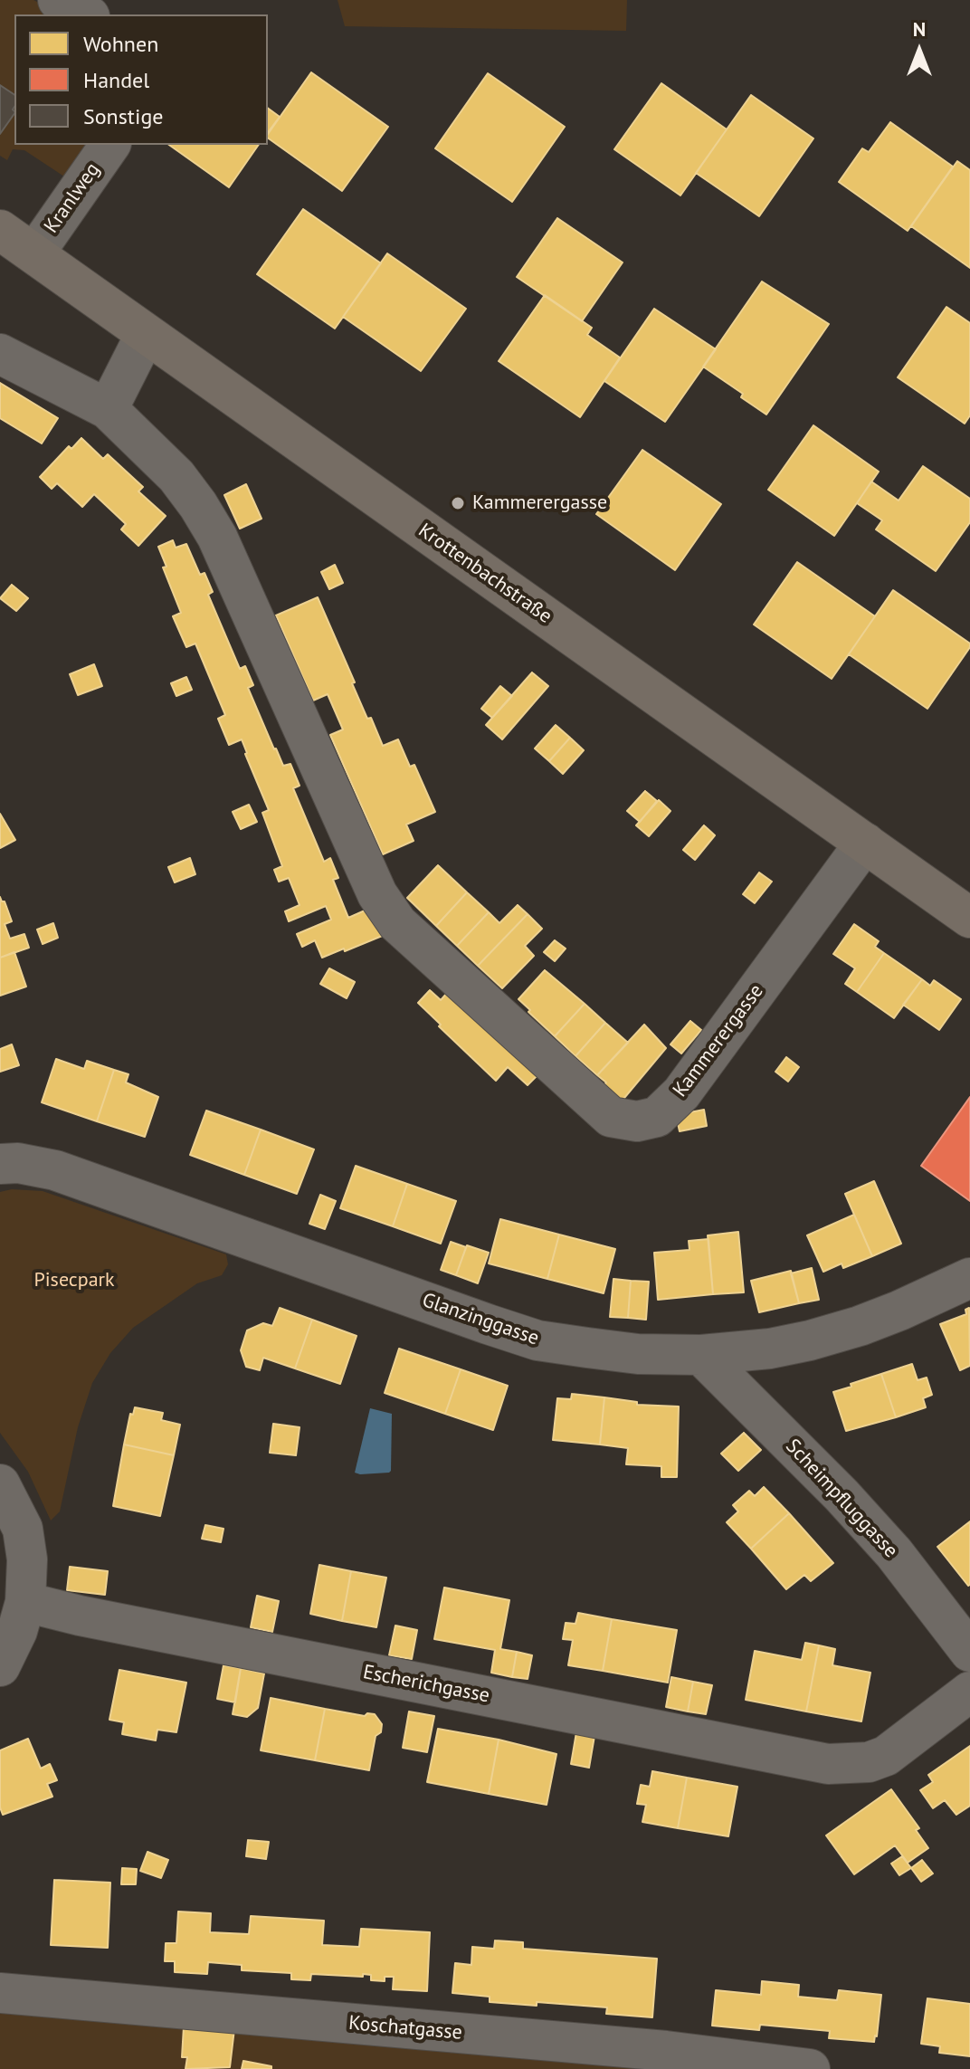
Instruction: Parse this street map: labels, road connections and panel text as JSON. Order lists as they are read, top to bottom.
{
  "streets": {
    "main road": ["Krottenbachstraße"],
    "street": [
      "Kranlweg",
      "Kammerergasse",
      "Glanzinggasse",
      "Scheimpfluggasse",
      "Escherichgasse",
      "Koschatgasse"
    ]
  },
  "crossings": [
    ["Kranlweg", "Krottenbachstraße"],
    ["Krottenbachstraße", "Kammerergasse"],
    ["Glanzinggasse", "Scheimpfluggasse"]
  ],
  "parks": ["Pisecpark"],
  "places": ["Kammerergasse"],
  "legend": ["Wohnen", "Handel", "Sonstige"],
  "north": "top"
}
